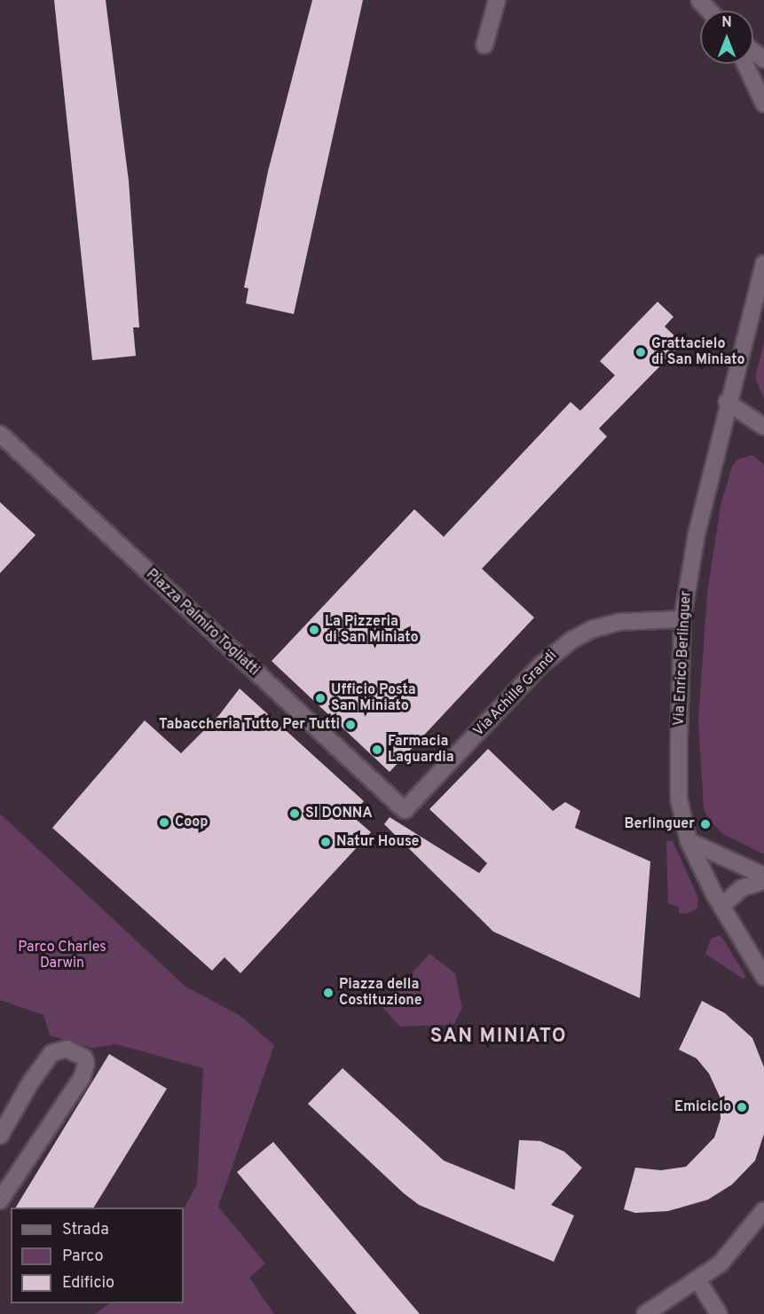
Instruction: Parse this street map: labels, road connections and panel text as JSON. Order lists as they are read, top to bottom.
{
  "streets": {
    "street": ["Piazza Palmiro Togliatti", "Via Enrico Berlinguer", "Via Achille Grandi"]
  },
  "crossings": [
    ["Piazza Palmiro Togliatti", "Via Achille Grandi"],
    ["Via Enrico Berlinguer", "Via Achille Grandi"]
  ],
  "districts": ["SAN MINIATO"],
  "parks": ["Parco Charles Darwin"],
  "places": [
    "Grattacielo di San Miniato",
    "La Pizzeria di San Miniato",
    "Ufficio Posta San Miniato",
    "Tabaccheria Tutto Per Tutti",
    "Farmacia Laguardia",
    "SI DONNA",
    "Coop",
    "Berlinguer",
    "Natur House",
    "Piazza della Costituzione",
    "Emiciclo"
  ],
  "legend": ["Strada", "Parco", "Edificio"],
  "north": "top"
}
